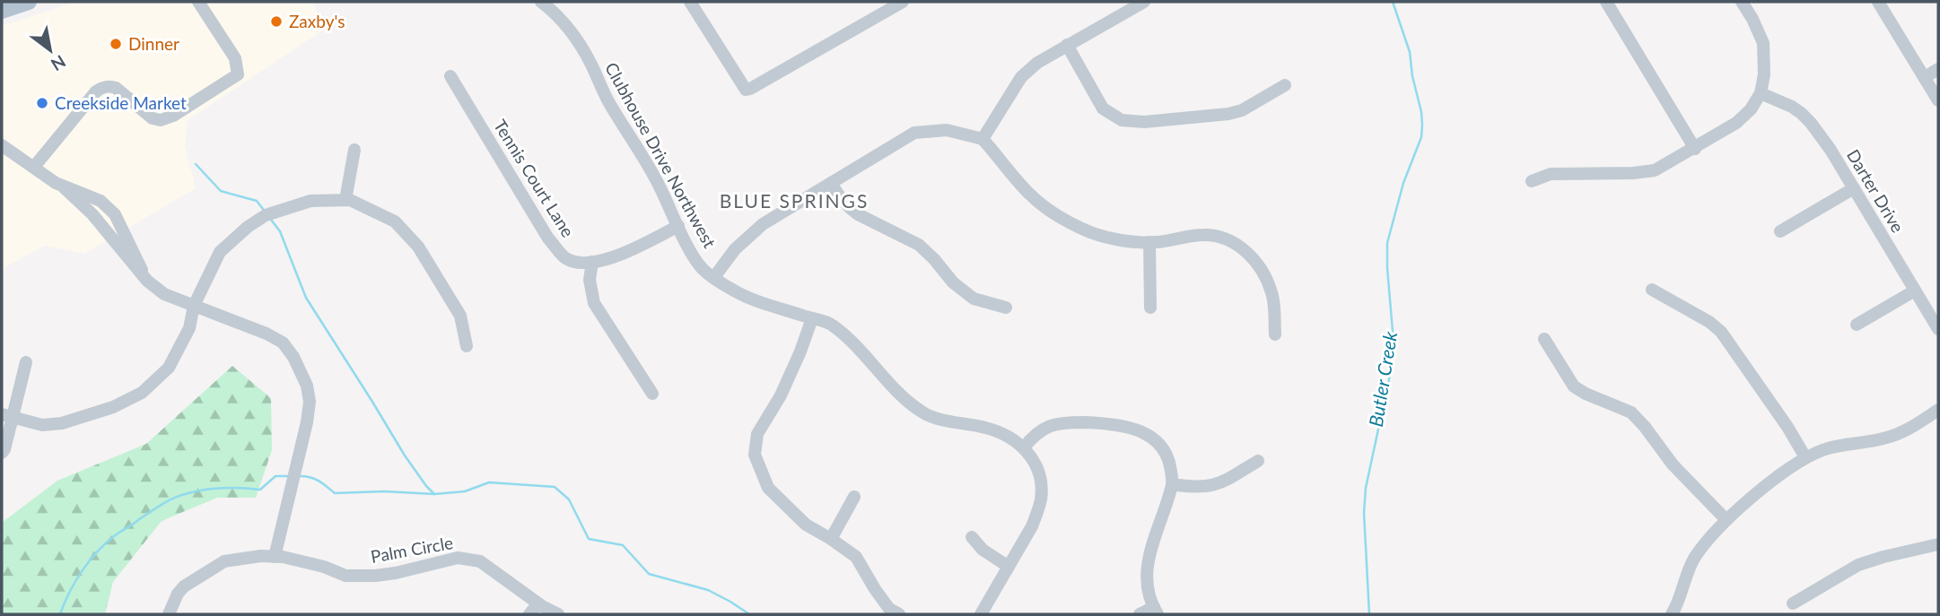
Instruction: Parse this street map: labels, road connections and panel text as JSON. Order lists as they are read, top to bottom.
{
  "streets": {
    "street": [
      "Clubhouse Drive Northwest",
      "Tennis Court Lane",
      "Darter Drive",
      "Palm Circle"
    ]
  },
  "crossings": [
    ["Clubhouse Drive Northwest", "Tennis Court Lane"]
  ],
  "districts": ["BLUE SPRINGS"],
  "water": ["Butler Creek"],
  "places": ["Zaxby's", "Dinner", "Creekside Market"],
  "north": "bottom right"
}
